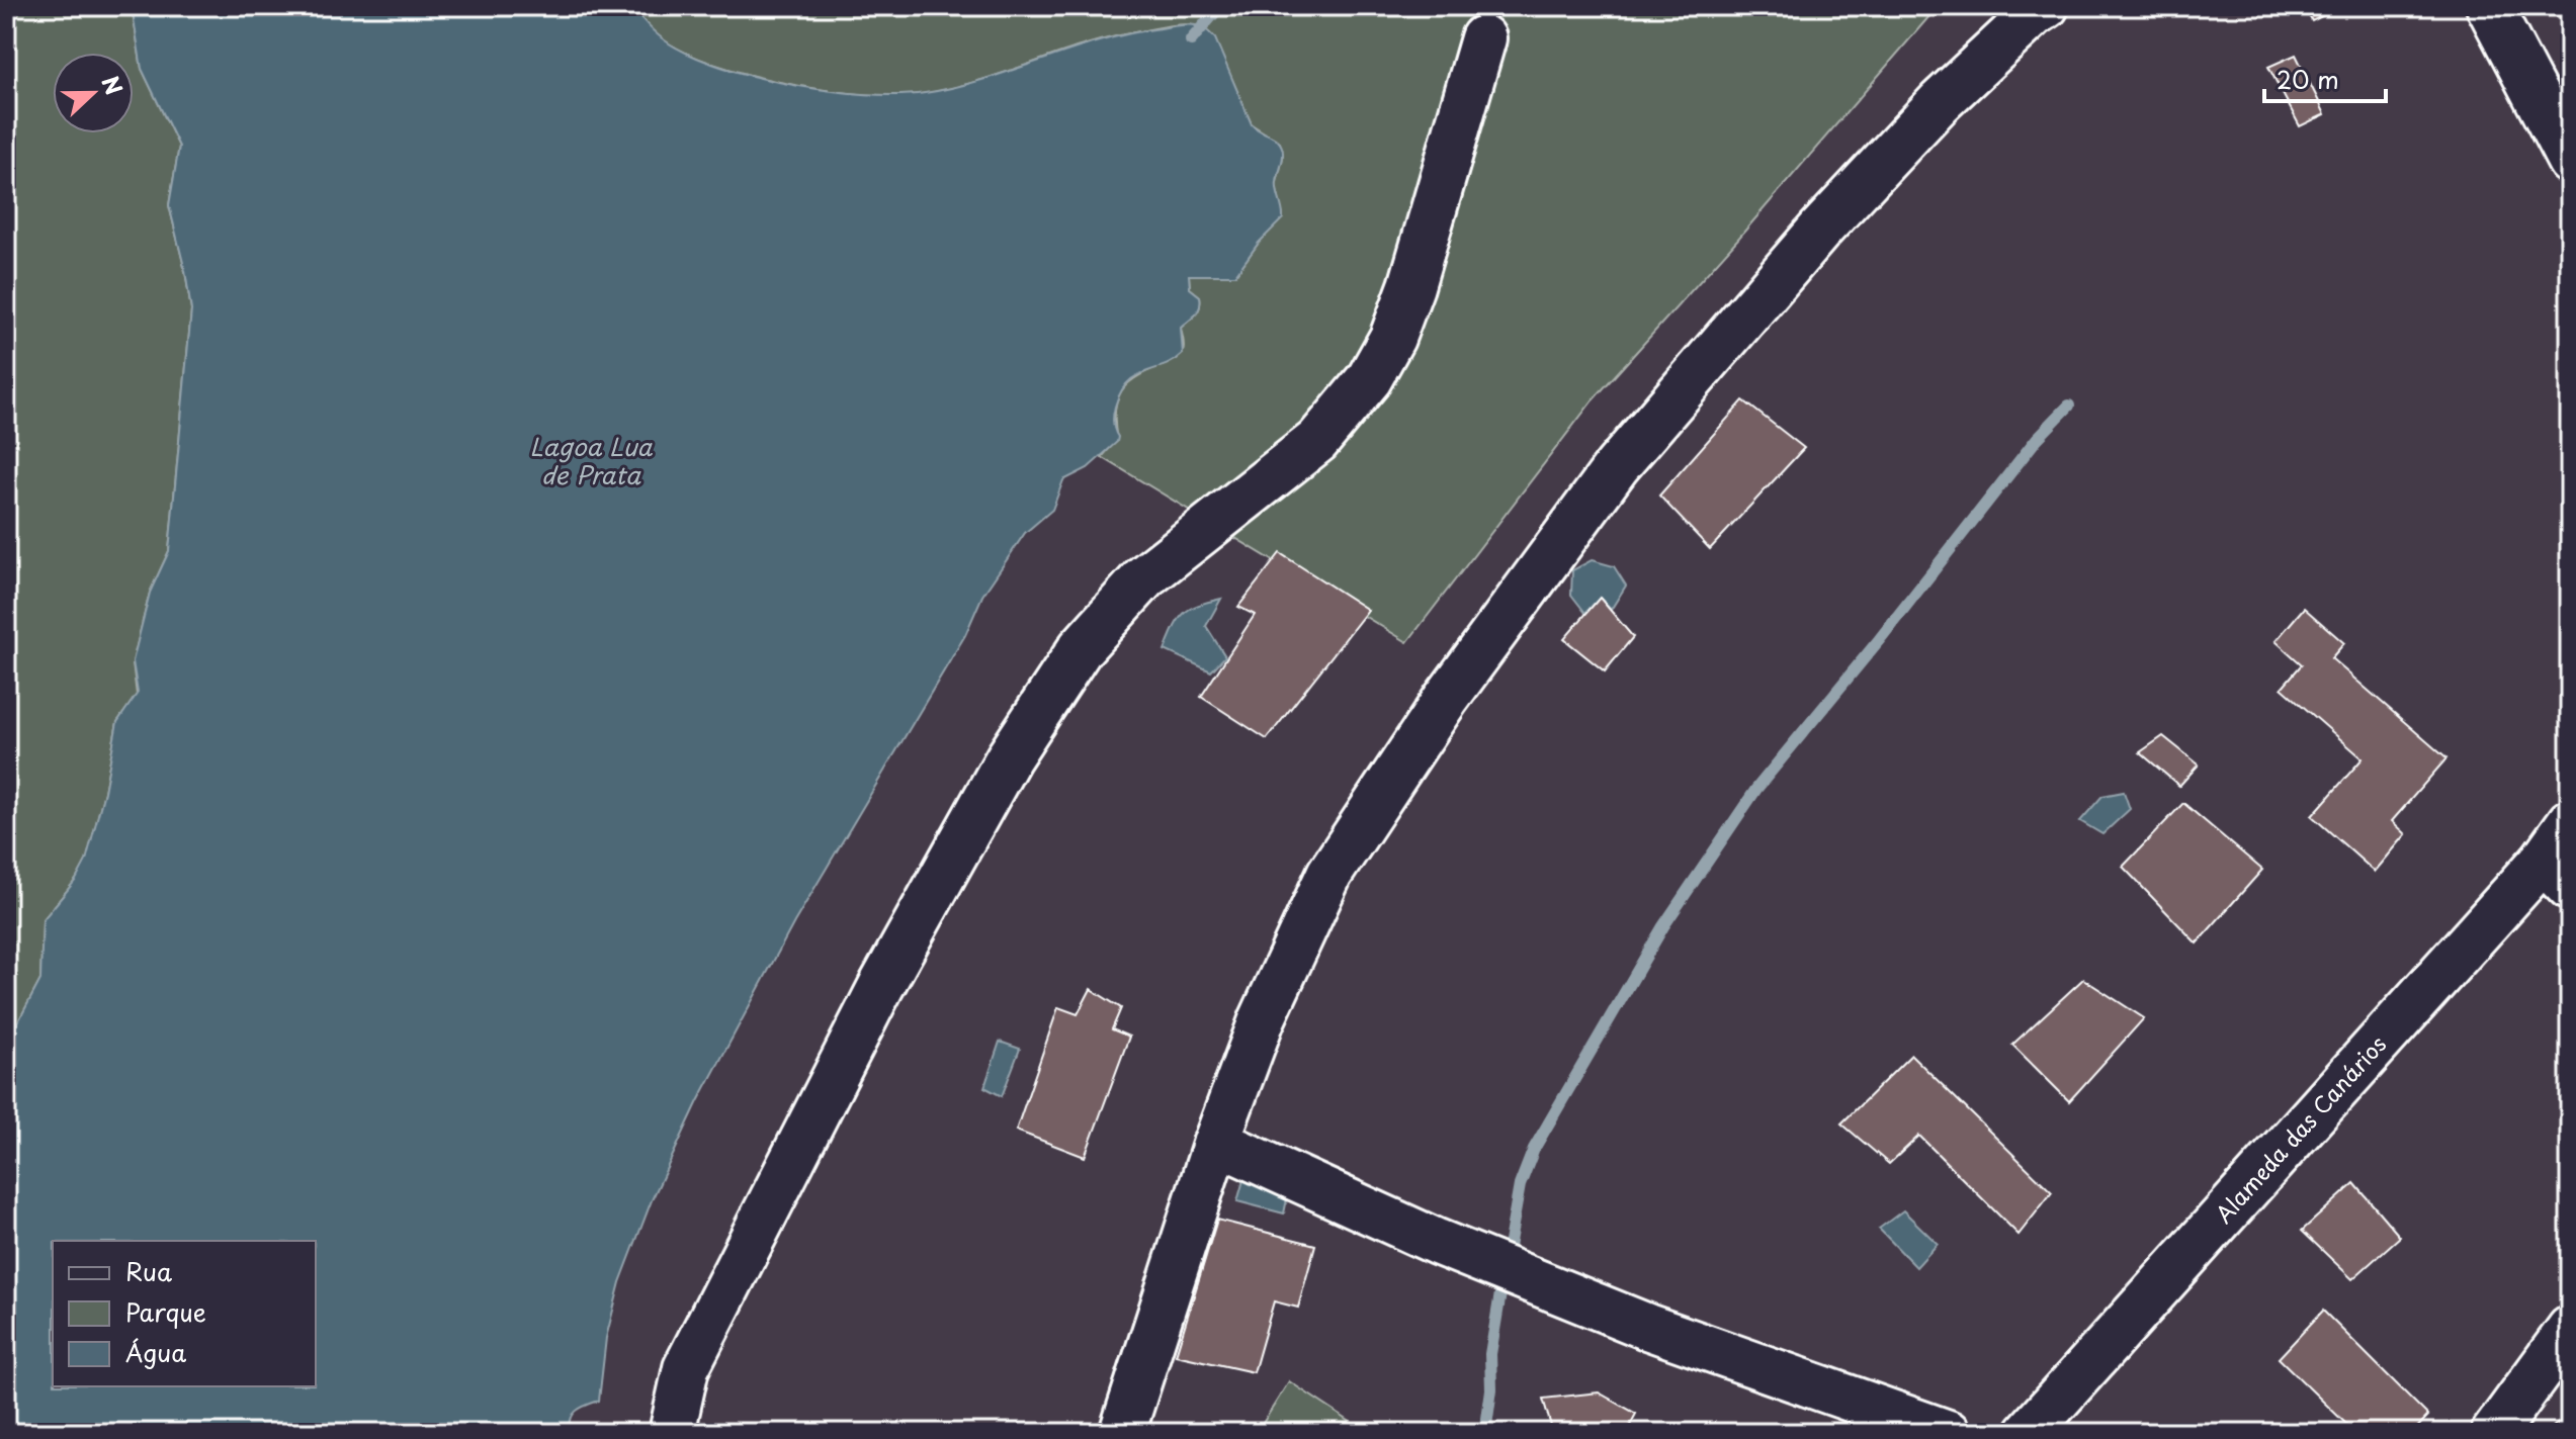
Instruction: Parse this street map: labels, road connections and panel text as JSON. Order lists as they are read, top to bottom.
{
  "streets": {
    "street": ["Alameda das Canários"]
  },
  "water": ["Lagoa Lua de Prata"],
  "legend": ["Rua", "Parque", "Água"],
  "scale_bar": "20 m",
  "north": "right"
}
